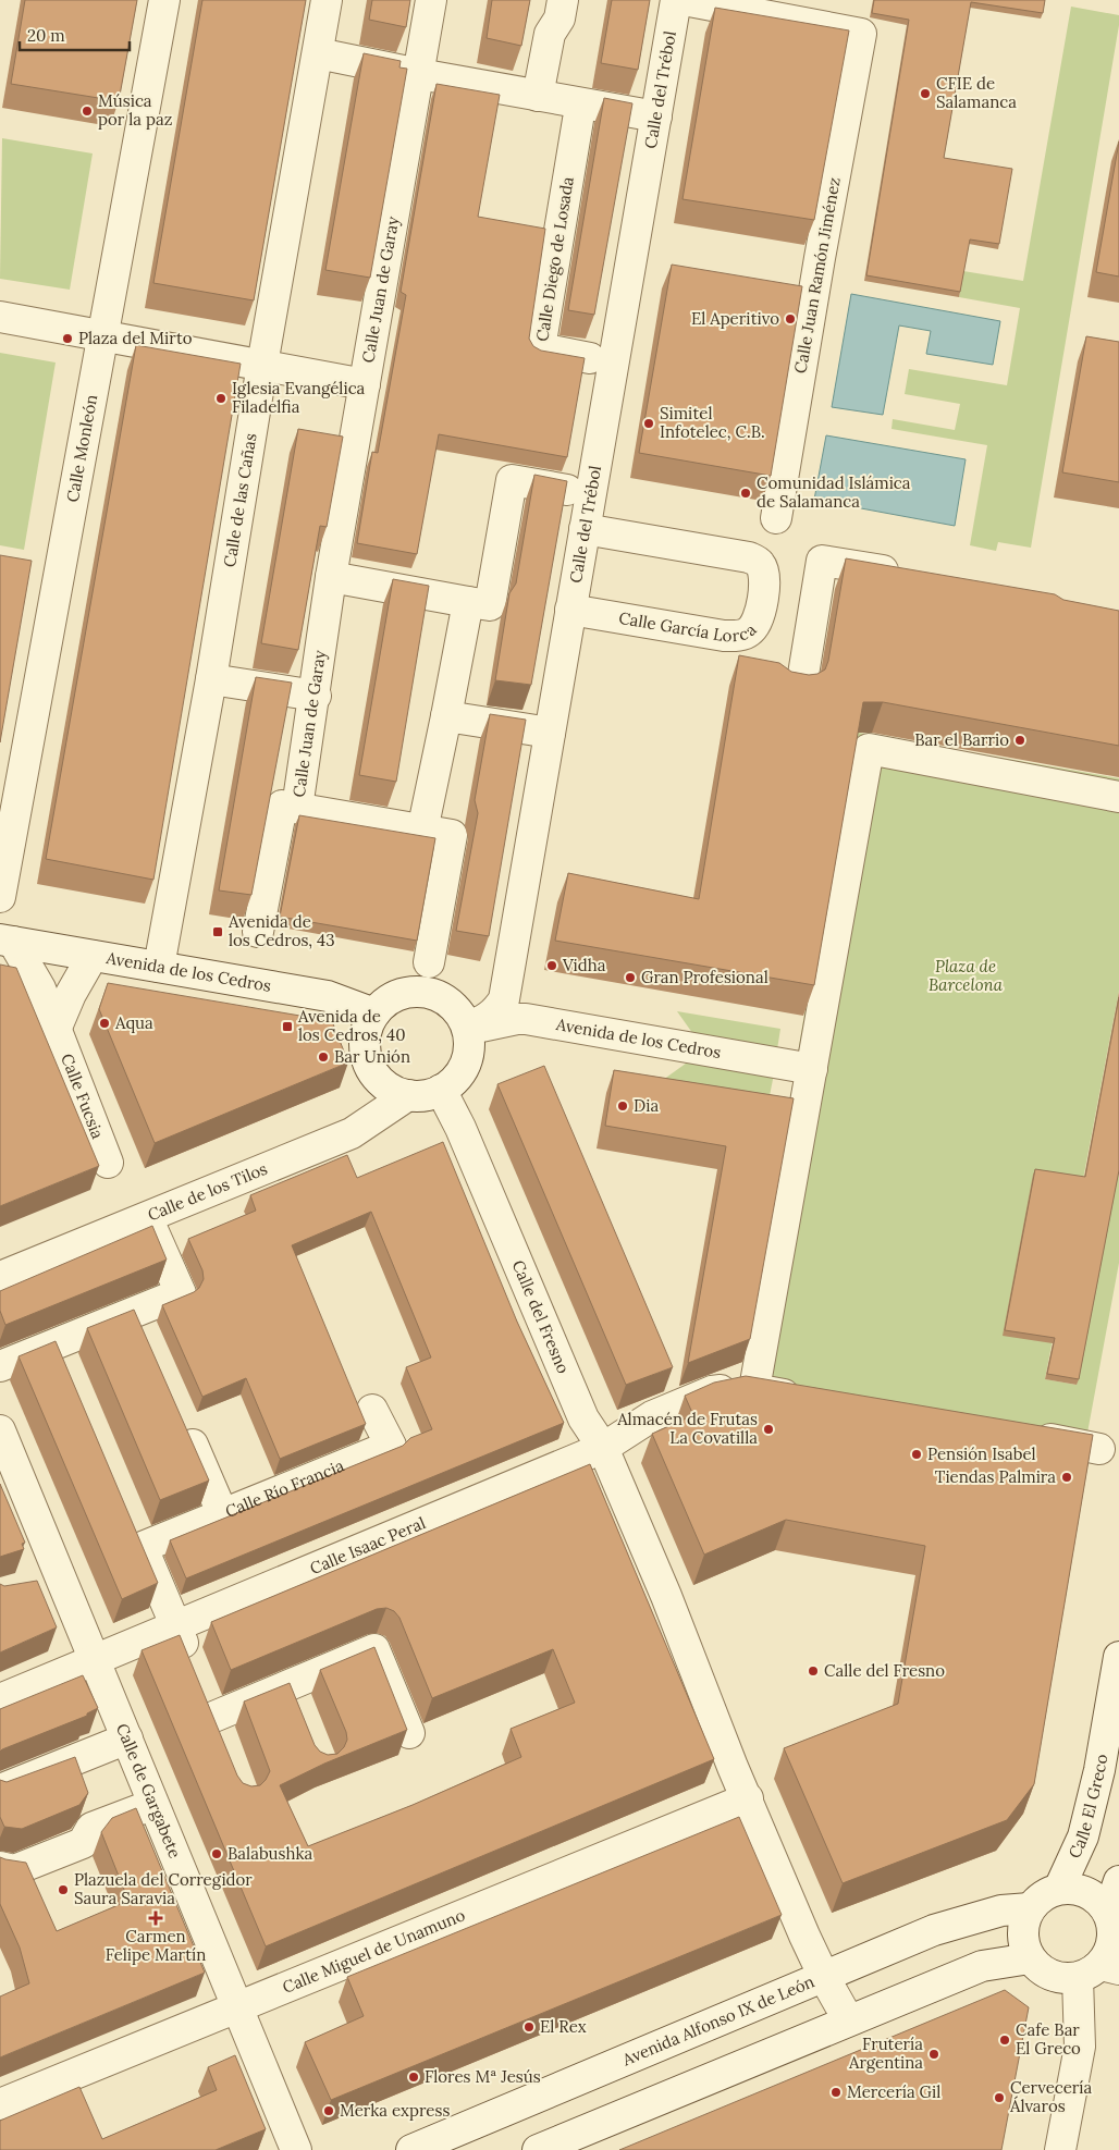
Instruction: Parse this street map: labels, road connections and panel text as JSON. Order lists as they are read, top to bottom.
{
  "streets": {
    "street": [
      "Calle del Trébol",
      "Calle Diego de Losada",
      "Calle Juan Ramón Jiménez",
      "Calle Juan de Garay",
      "Calle Monleón",
      "Calle de las Cañas",
      "Calle García Lorca",
      "Avenida de los Cedros",
      "Calle Fucsia",
      "Calle de los Tilos",
      "Calle del Fresno",
      "Calle Río Francia",
      "Calle Isaac Peral",
      "Calle de Gargabete",
      "Calle El Greco",
      "Calle Miguel de Unamuno",
      "Avenida Alfonso IX de León"
    ]
  },
  "crossings": [
    ["Calle del Trébol", "Calle García Lorca"],
    ["Calle del Trébol", "Avenida de los Cedros"],
    ["Calle del Trébol", "Calle de los Tilos"],
    ["Calle del Trébol", "Calle del Fresno"],
    ["Calle de las Cañas", "Avenida de los Cedros"],
    ["Avenida de los Cedros", "Calle Fucsia"],
    ["Avenida de los Cedros", "Calle de los Tilos"],
    ["Avenida de los Cedros", "Calle del Fresno"],
    ["Calle de los Tilos", "Calle del Fresno"],
    ["Calle del Fresno", "Calle Isaac Peral"],
    ["Calle del Fresno", "Calle Miguel de Unamuno"],
    ["Calle del Fresno", "Avenida Alfonso IX de León"],
    ["Calle Isaac Peral", "Calle de Gargabete"],
    ["Calle de Gargabete", "Calle Miguel de Unamuno"],
    ["Calle El Greco", "Avenida Alfonso IX de León"]
  ],
  "parks": ["Plaza de Barcelona"],
  "places": {
    "other": [
      "CFIE de Salamanca",
      "Música por la paz",
      "El Aperitivo",
      "Plaza del Mirto",
      "Iglesia Evangélica Filadelfia",
      "Simitel Infotelec, C.B.",
      "Comunidad Islámica de Salamanca",
      "Bar el Barrio",
      "Vidha",
      "Gran Profesional",
      "Aqua",
      "Bar Unión",
      "Dia",
      "Almacén de Frutas La Covatilla",
      "Pensión Isabel",
      "Tiendas Palmira",
      "Calle del Fresno",
      "Balabushka",
      "Plazuela del Corregidor Saura Saravia",
      "El Rex",
      "Cafe Bar El Greco",
      "Frutería Argentina",
      "Flores Mª Jesús",
      "Mercería Gil",
      "Cervecería Álvaros",
      "Merka express"
    ],
    "transit": ["Avenida de los Cedros, 43", "Avenida de los Cedros, 40"],
    "health": ["Carmen Felipe Martín"]
  },
  "scale_bar": "20 m"
}
